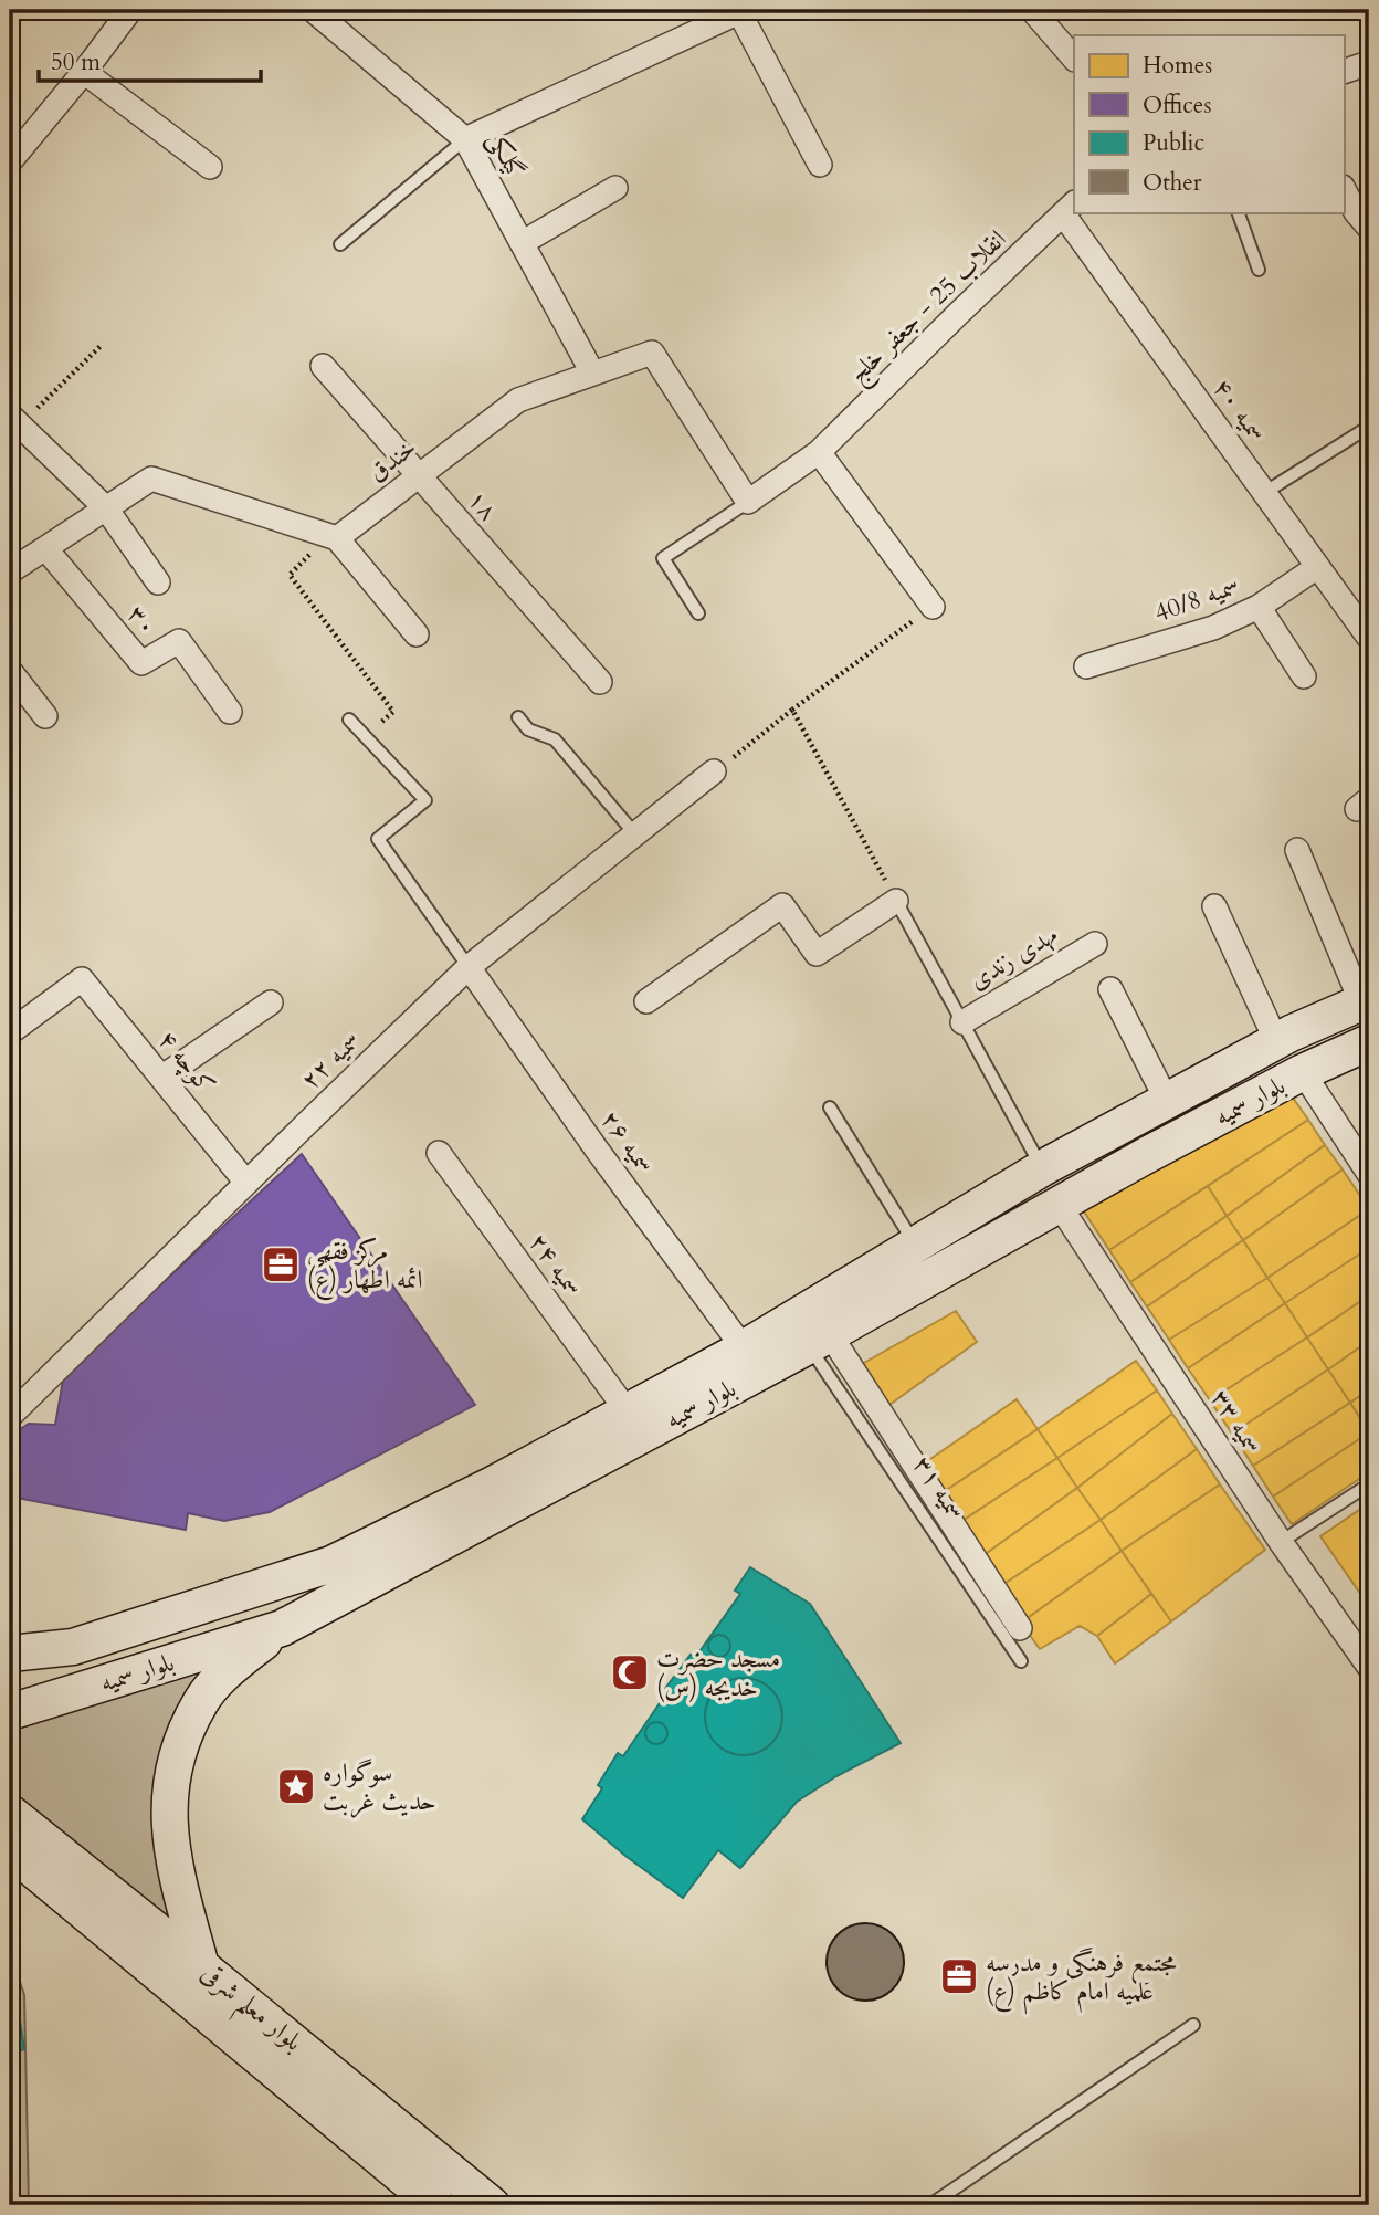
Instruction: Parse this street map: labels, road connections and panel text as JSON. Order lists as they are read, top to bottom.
{
  "streets": {
    "main road": ["بلوار سمیه", "بلوار معلم شرقی"],
    "street": [
      "گیلکی",
      "انقلاب 25 - جعفر خلج",
      "سمیه ۴۰",
      "خندق",
      "۱۸",
      "سمیه 40/8",
      "۳۰",
      "مهدی زندی",
      "سمیه ۲۲",
      "کوچه ۴",
      "سمیه ۲۶",
      "سمیه ۲۴",
      "سمیه ۳۳",
      "سمیه ۳۱"
    ]
  },
  "crossings": [
    ["گیلکی", "خندق"],
    ["انقلاب 25 - جعفر خلج", "سمیه ۴۰"],
    ["انقلاب 25 - جعفر خلج", "خندق"],
    ["سمیه ۴۰", "سمیه 40/8"],
    ["خندق", "۱۸"],
    ["سمیه ۲۲", "کوچه ۴"],
    ["سمیه ۲۲", "سمیه ۲۶"],
    ["بلوار سمیه", "سمیه ۲۶"],
    ["بلوار سمیه", "سمیه ۲۴"],
    ["بلوار سمیه", "سمیه ۳۳"],
    ["بلوار سمیه", "سمیه ۳۱"]
  ],
  "places": {
    "office": ["مرکز فقهی ائمه اطهار (ع)", "مجتمع فرهنگی و مدرسه علمیه امام کاظم (ع)"],
    "mosque": ["مسجد حضرت خدیجه (س)"],
    "place": ["سوگواره حدیث غربت"]
  },
  "legend": [
    "Homes",
    "Offices",
    "Public",
    "Other"
  ],
  "scale_bar": "50 m"
}
